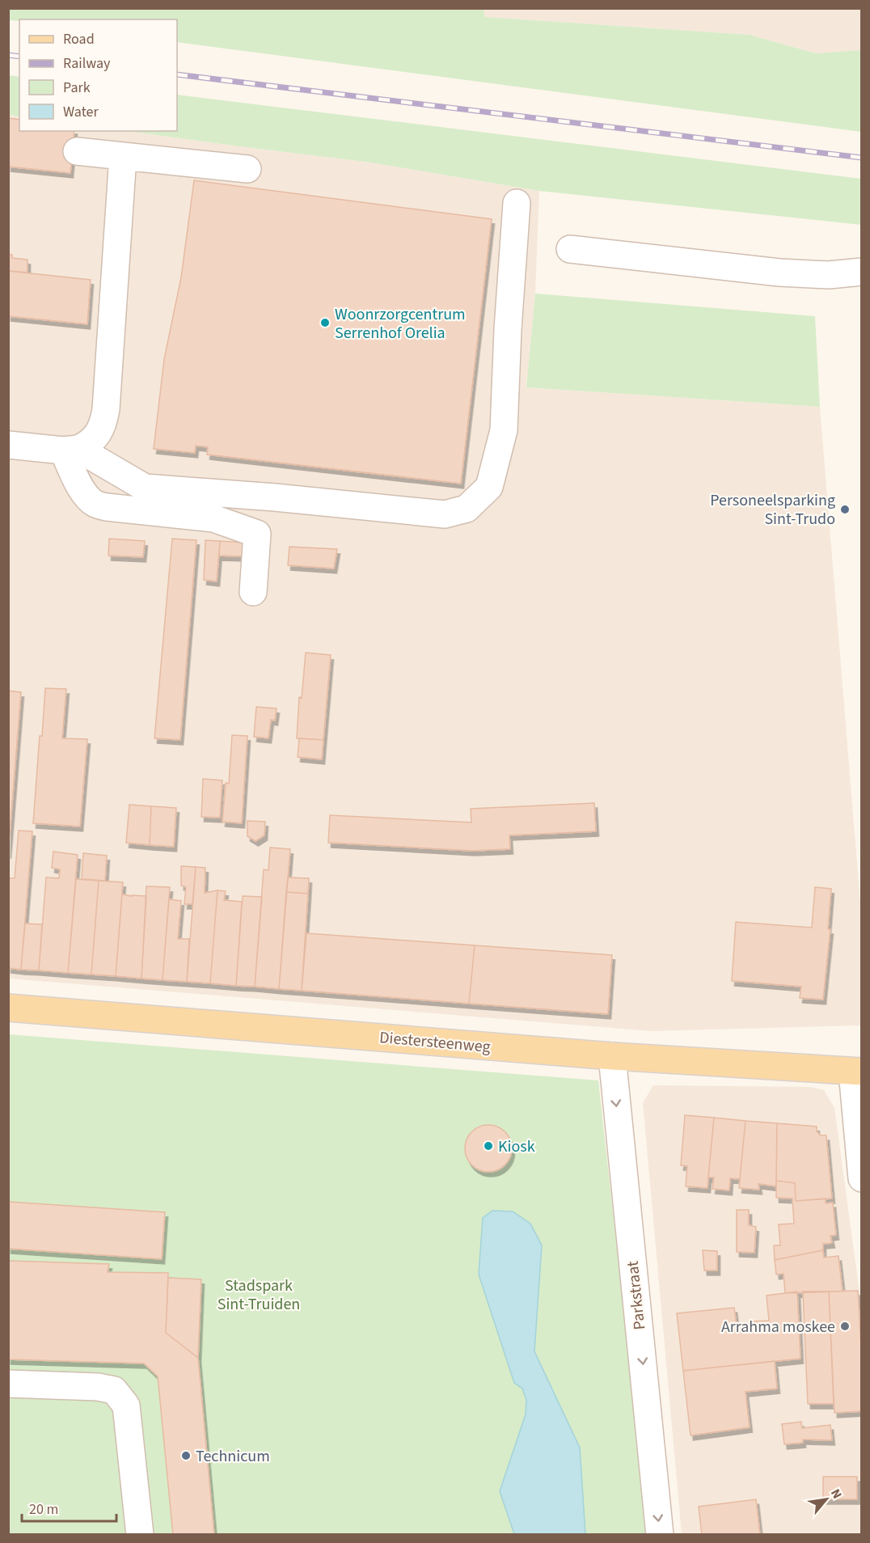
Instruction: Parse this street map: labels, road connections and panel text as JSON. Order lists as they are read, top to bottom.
{
  "streets": {
    "main road": ["Diestersteenweg"],
    "street": ["Parkstraat"]
  },
  "crossings": [
    ["Diestersteenweg", "Parkstraat"]
  ],
  "one_way": ["Parkstraat"],
  "parks": ["Stadspark Sint-Truiden"],
  "places": [
    "Woonrzorgcentrum Serrenhof Orelia",
    "Personeelsparking Sint-Trudo",
    "Kiosk",
    "Arrahma moskee",
    "Technicum"
  ],
  "legend": [
    "Road",
    "Railway",
    "Park",
    "Water"
  ],
  "scale_bar": "20 m",
  "north": "top right"
}
